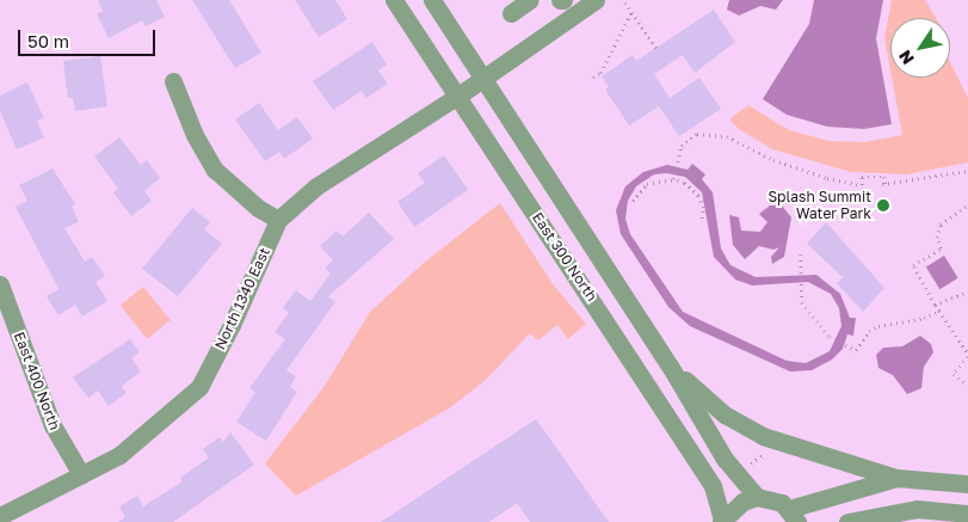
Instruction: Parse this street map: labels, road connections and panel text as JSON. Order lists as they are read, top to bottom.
{
  "streets": {
    "street": ["East 300 North", "North 1340 East", "East 400 North"]
  },
  "crossings": [
    ["East 300 North", "North 1340 East"],
    ["North 1340 East", "East 400 North"]
  ],
  "places": ["Splash Summit Water Park"],
  "scale_bar": "50 m",
  "north": "bottom left"
}
